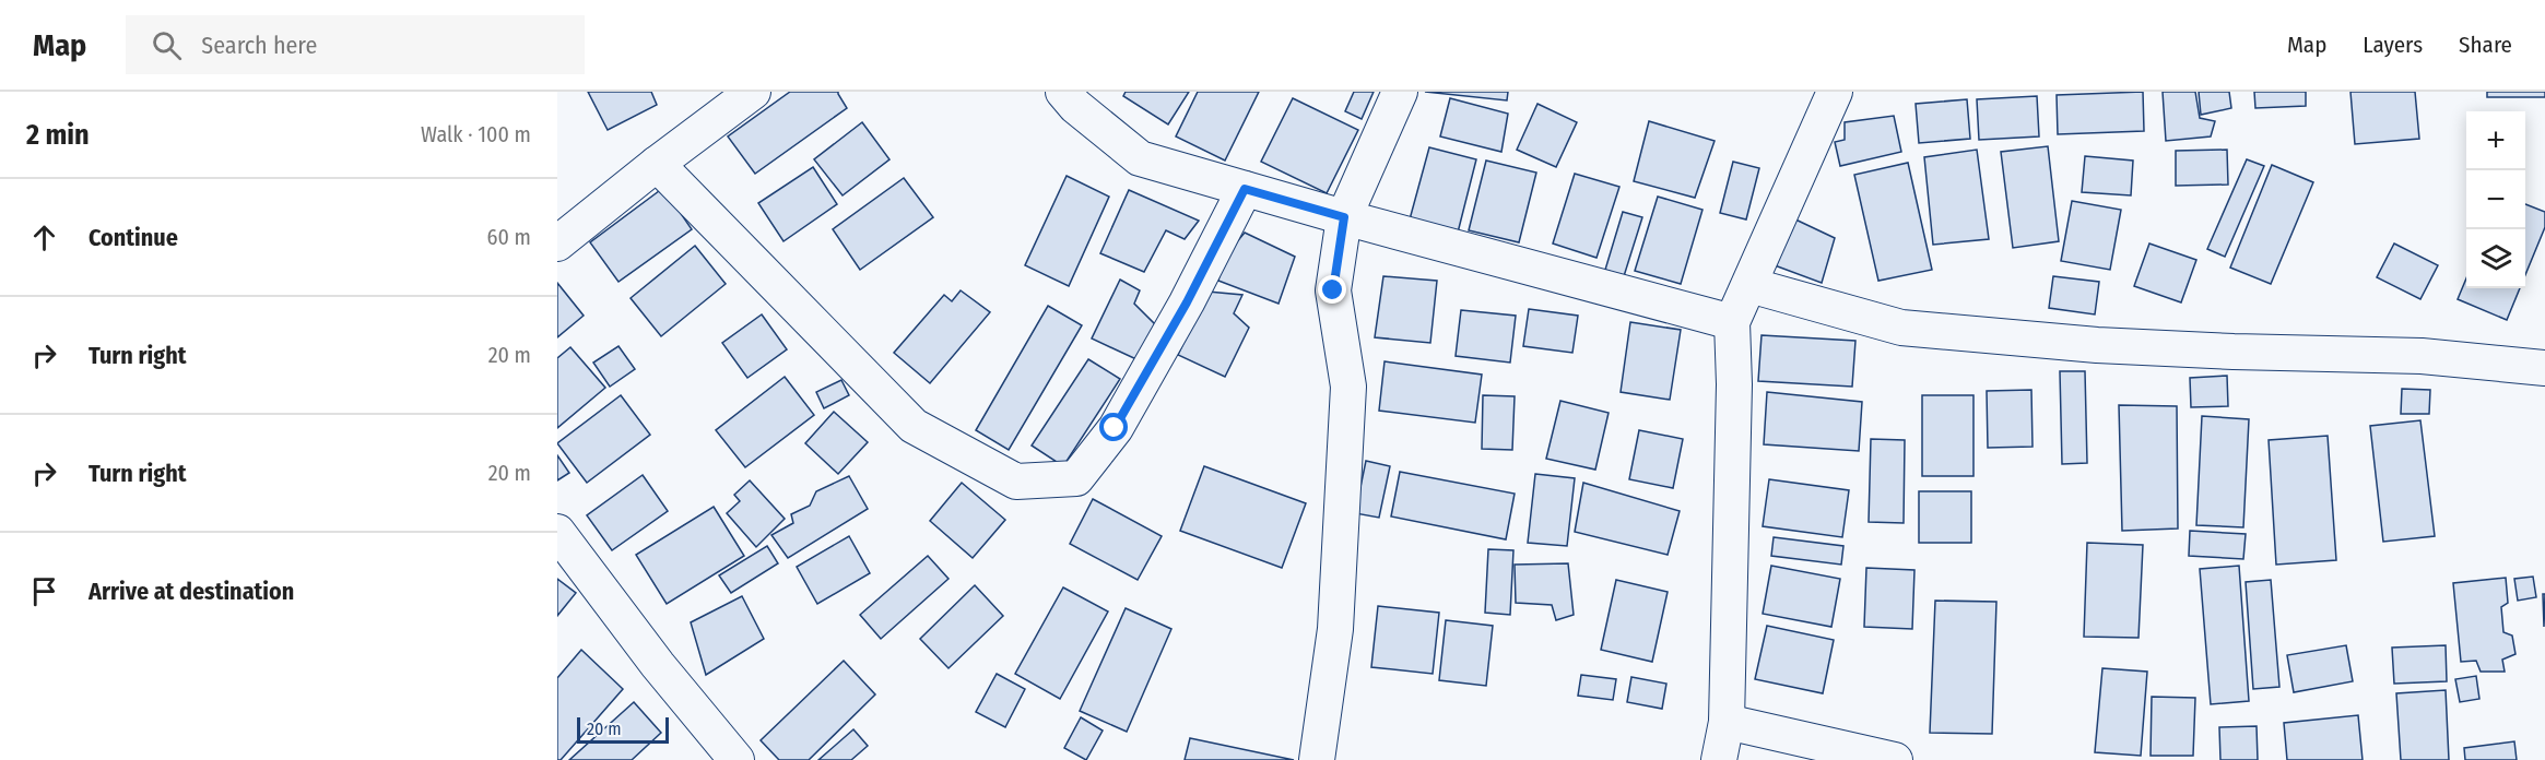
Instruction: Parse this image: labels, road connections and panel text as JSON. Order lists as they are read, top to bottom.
{
  "scale_bar": "20 m",
  "page": {
    "header": "Map",
    "search": "Search here",
    "nav": ["Map", "Layers", "Share"],
    "heading": ["2 min", "Walk · 100 m"],
    "map_buttons": ["+", "−"],
    "list": [
      ["Continue", "60 m"],
      ["Turn right", "20 m"],
      ["Turn right", "20 m"],
      "Arrive at destination"
    ],
    "scale": "20 m"
  }
}
